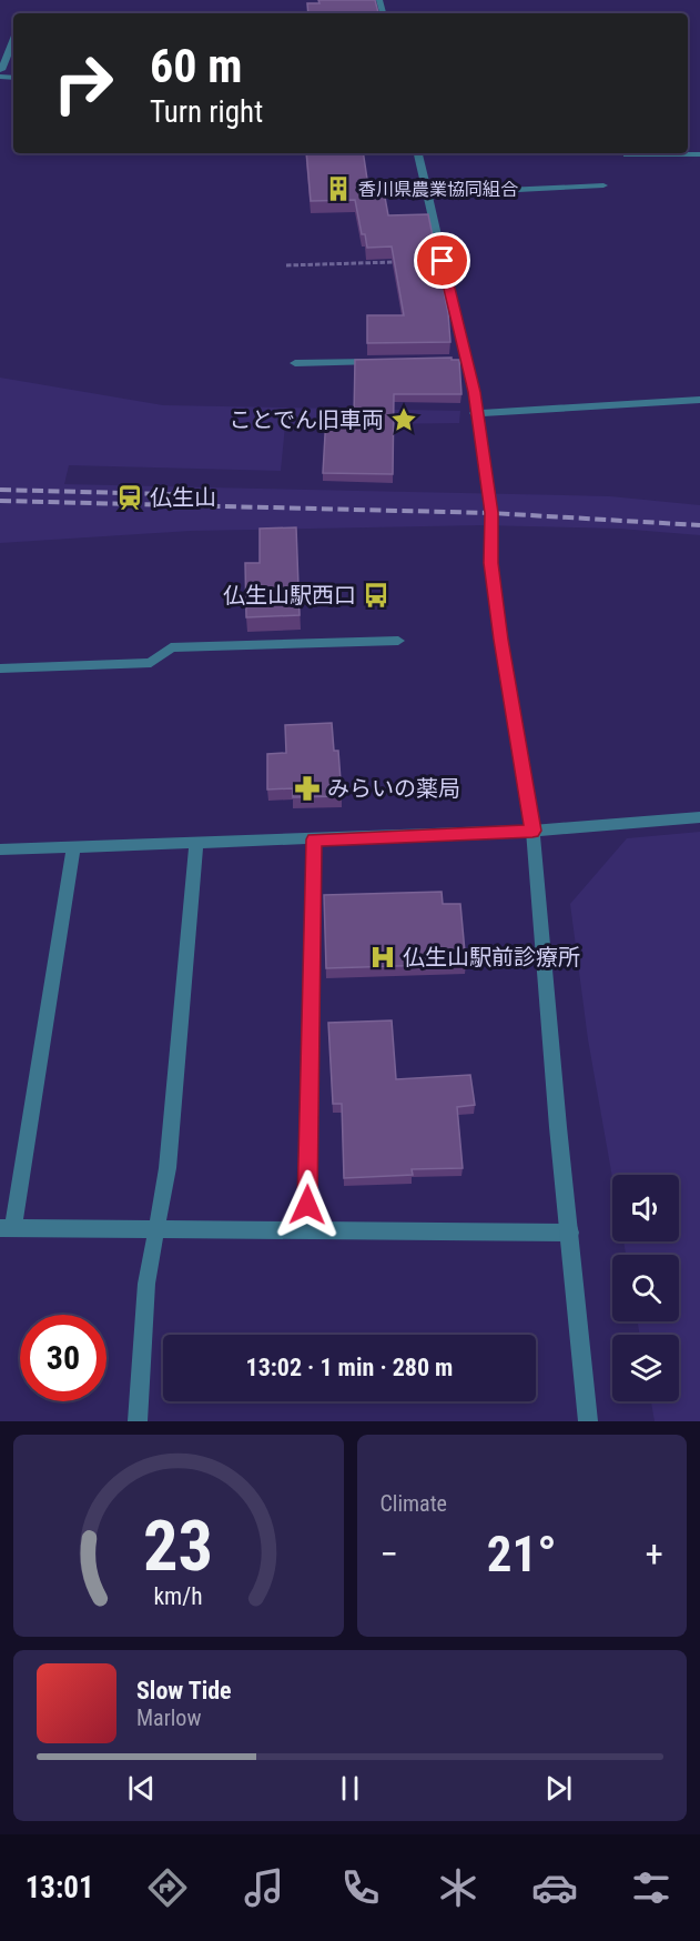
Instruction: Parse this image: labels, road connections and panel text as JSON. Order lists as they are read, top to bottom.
{
  "places": {
    "building": ["香川県農業協同組合"],
    "place": ["ことでん旧車両"],
    "station": ["仏生山"],
    "bus stop": ["仏生山駅西口"],
    "pharmacy": ["みらいの薬局"],
    "hospital": ["仏生山駅前診療所"]
  },
  "page": {
    "turn": ["60 m", "Turn right"],
    "limit": "30",
    "trip": "13:02 · 1 min · 280 m",
    "tile": "Climate",
    "heat": ["−", "21°", "+"],
    "song": ["Slow Tide", "Marlow"],
    "tabs": "13:01",
    "gauge": ["23", "km/h"]
  }
}
